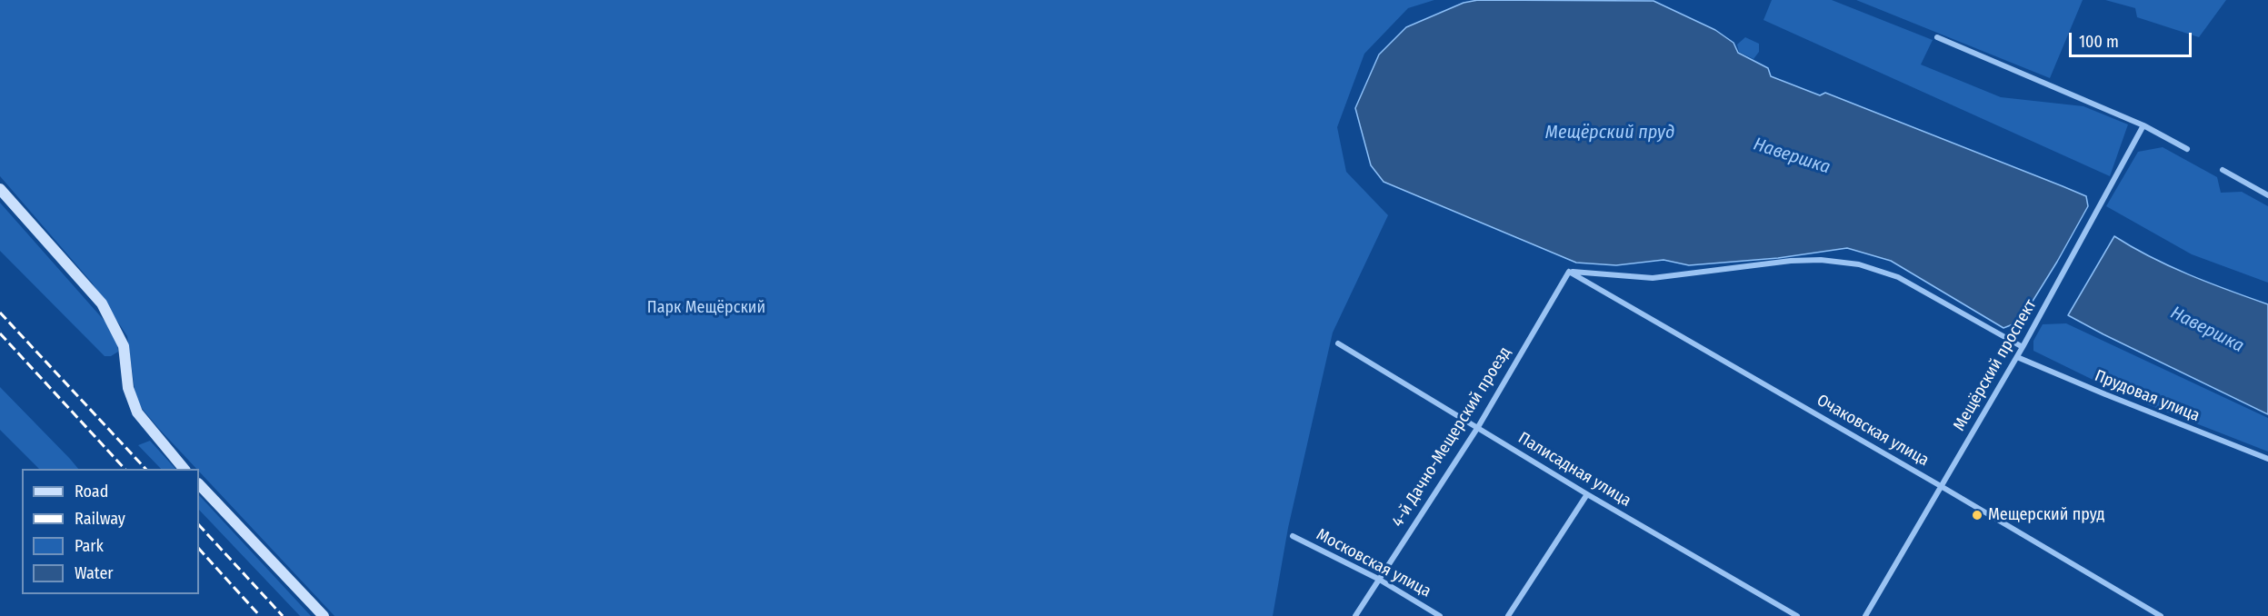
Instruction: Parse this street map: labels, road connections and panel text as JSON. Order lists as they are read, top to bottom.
{
  "streets": {
    "street": [
      "Мещёрский проспект",
      "Прудовая улица",
      "Очаковская улица",
      "4-й Дачно-Мещерский проезд",
      "Палисадная улица",
      "Московская улица"
    ]
  },
  "crossings": [
    ["Мещёрский проспект", "Прудовая улица"],
    ["Мещёрский проспект", "Очаковская улица"],
    ["Очаковская улица", "4-й Дачно-Мещерский проезд"],
    ["4-й Дачно-Мещерский проезд", "Палисадная улица"],
    ["4-й Дачно-Мещерский проезд", "Московская улица"]
  ],
  "water": ["Мещёрский пруд", "Навершка"],
  "parks": ["Парк Мещёрский"],
  "places": ["Мещерский пруд"],
  "legend": [
    "Road",
    "Railway",
    "Park",
    "Water"
  ],
  "scale_bar": "100 m"
}
